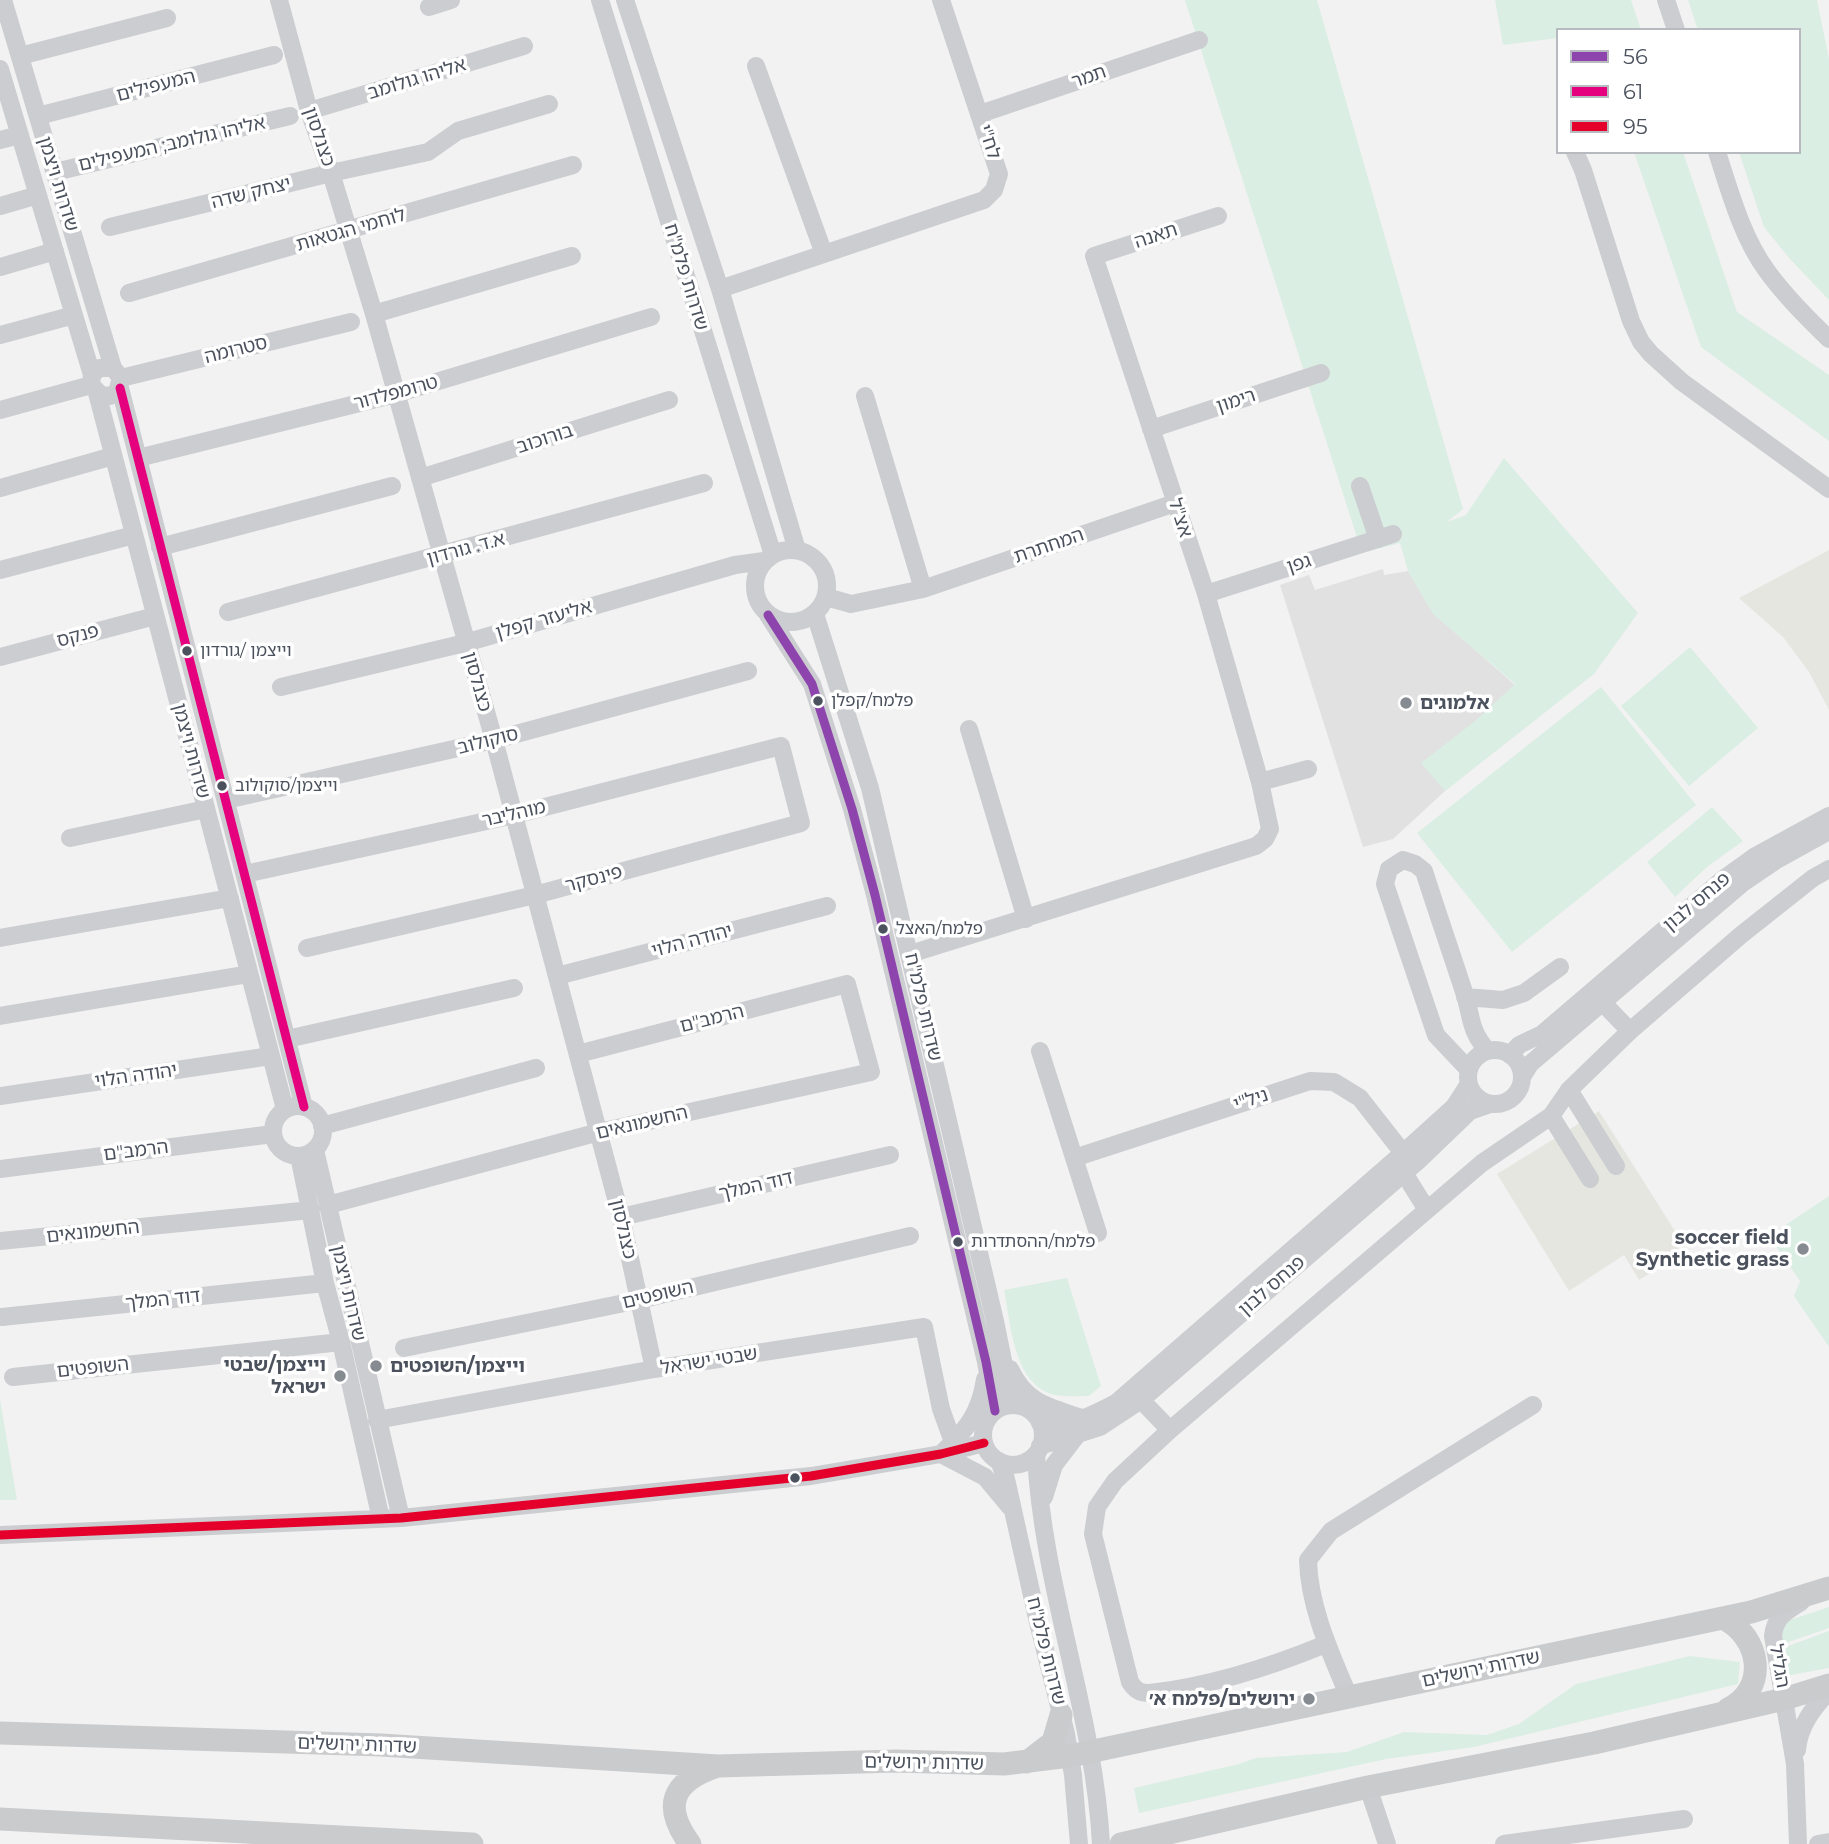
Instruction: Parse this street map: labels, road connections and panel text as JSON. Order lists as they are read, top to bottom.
{
  "streets": {
    "main road": ["שדרות ירושלים"],
    "street": [
      "תמר",
      "אליהו גולומב",
      "המעפילים",
      "כצנלסון",
      "לח\"י",
      "אליהו גולומב; המעפילים",
      "שדרות ויצמן",
      "יצחק שדה",
      "לוחמי הגטאות",
      "תאנה",
      "שדרות פלמ\"ח",
      "סטרומה",
      "טרומפלדור",
      "רימון",
      "בורוכוב",
      "אצ\"ל",
      "המחתרת",
      "א.ד. גורדון",
      "גפן",
      "אליעזר קפלן",
      "פנקס",
      "סוקולוב",
      "מוהליבר",
      "פינסקר",
      "פנחס לבון",
      "יהודה הלוי",
      "הרמב\"ם",
      "ניל\"י",
      "החשמונאים",
      "דוד המלך",
      "השופטים",
      "שבטי ישראל",
      "הגליל"
    ]
  },
  "crossings": [
    ["תמר", "לח\"י"],
    ["אליהו גולומב", "כצנלסון"],
    ["המעפילים", "שדרות ויצמן"],
    ["כצנלסון", "יצחק שדה"],
    ["כצנלסון", "לוחמי הגטאות"],
    ["כצנלסון", "טרומפלדור"],
    ["כצנלסון", "בורוכוב"],
    ["כצנלסון", "א.ד. גורדון"],
    ["כצנלסון", "אליעזר קפלן"],
    ["כצנלסון", "סוקולוב"],
    ["כצנלסון", "מוהליבר"],
    ["כצנלסון", "פינסקר"],
    ["כצנלסון", "יהודה הלוי"],
    ["כצנלסון", "הרמב\"ם"],
    ["כצנלסון", "החשמונאים"],
    ["כצנלסון", "דוד המלך"],
    ["כצנלסון", "השופטים"],
    ["כצנלסון", "שבטי ישראל"],
    ["לח\"י", "שדרות פלמ\"ח"],
    ["אליהו גולומב; המעפילים", "שדרות ויצמן"],
    ["שדרות ויצמן", "סטרומה"],
    ["שדרות ויצמן", "טרומפלדור"],
    ["שדרות ויצמן", "פנקס"],
    ["שדרות ויצמן", "סוקולוב"],
    ["שדרות ויצמן", "מוהליבר"],
    ["שדרות ויצמן", "יהודה הלוי"],
    ["שדרות ויצמן", "הרמב\"ם"],
    ["שדרות ויצמן", "החשמונאים"],
    ["שדרות ויצמן", "דוד המלך"],
    ["שדרות ויצמן", "השופטים"],
    ["שדרות ויצמן", "שבטי ישראל"],
    ["תאנה", "אצ\"ל"],
    ["שדרות פלמ\"ח", "אצ\"ל"],
    ["שדרות פלמ\"ח", "המחתרת"],
    ["שדרות פלמ\"ח", "אליעזר קפלן"],
    ["שדרות פלמ\"ח", "פנחס לבון"],
    ["שדרות פלמ\"ח", "שדרות ירושלים"],
    ["רימון", "אצ\"ל"],
    ["אצ\"ל", "המחתרת"],
    ["אצ\"ל", "גפן"],
    ["המחתרת", "אליעזר קפלן"],
    ["מוהליבר", "פינסקר"],
    ["פנחס לבון", "ניל\"י"],
    ["הרמב\"ם", "החשמונאים"],
    ["הגליל", "שדרות ירושלים"]
  ],
  "places": [
    "וייצמן /גורדון",
    "פלמח/קפלן",
    "אלמוגים",
    "וייצמן/סוקולוב",
    "פלמח/האצל",
    "פלמח/ההסתדרות",
    "soccer field Synthetic grass",
    "וייצמן/השופטים",
    "וייצמן/שבטי ישראל",
    "ירושלים/פלמח א׳"
  ],
  "lines": ["transit line 61", "transit line 56", "transit line 95"],
  "legend": ["56", "61", "95"]
}
